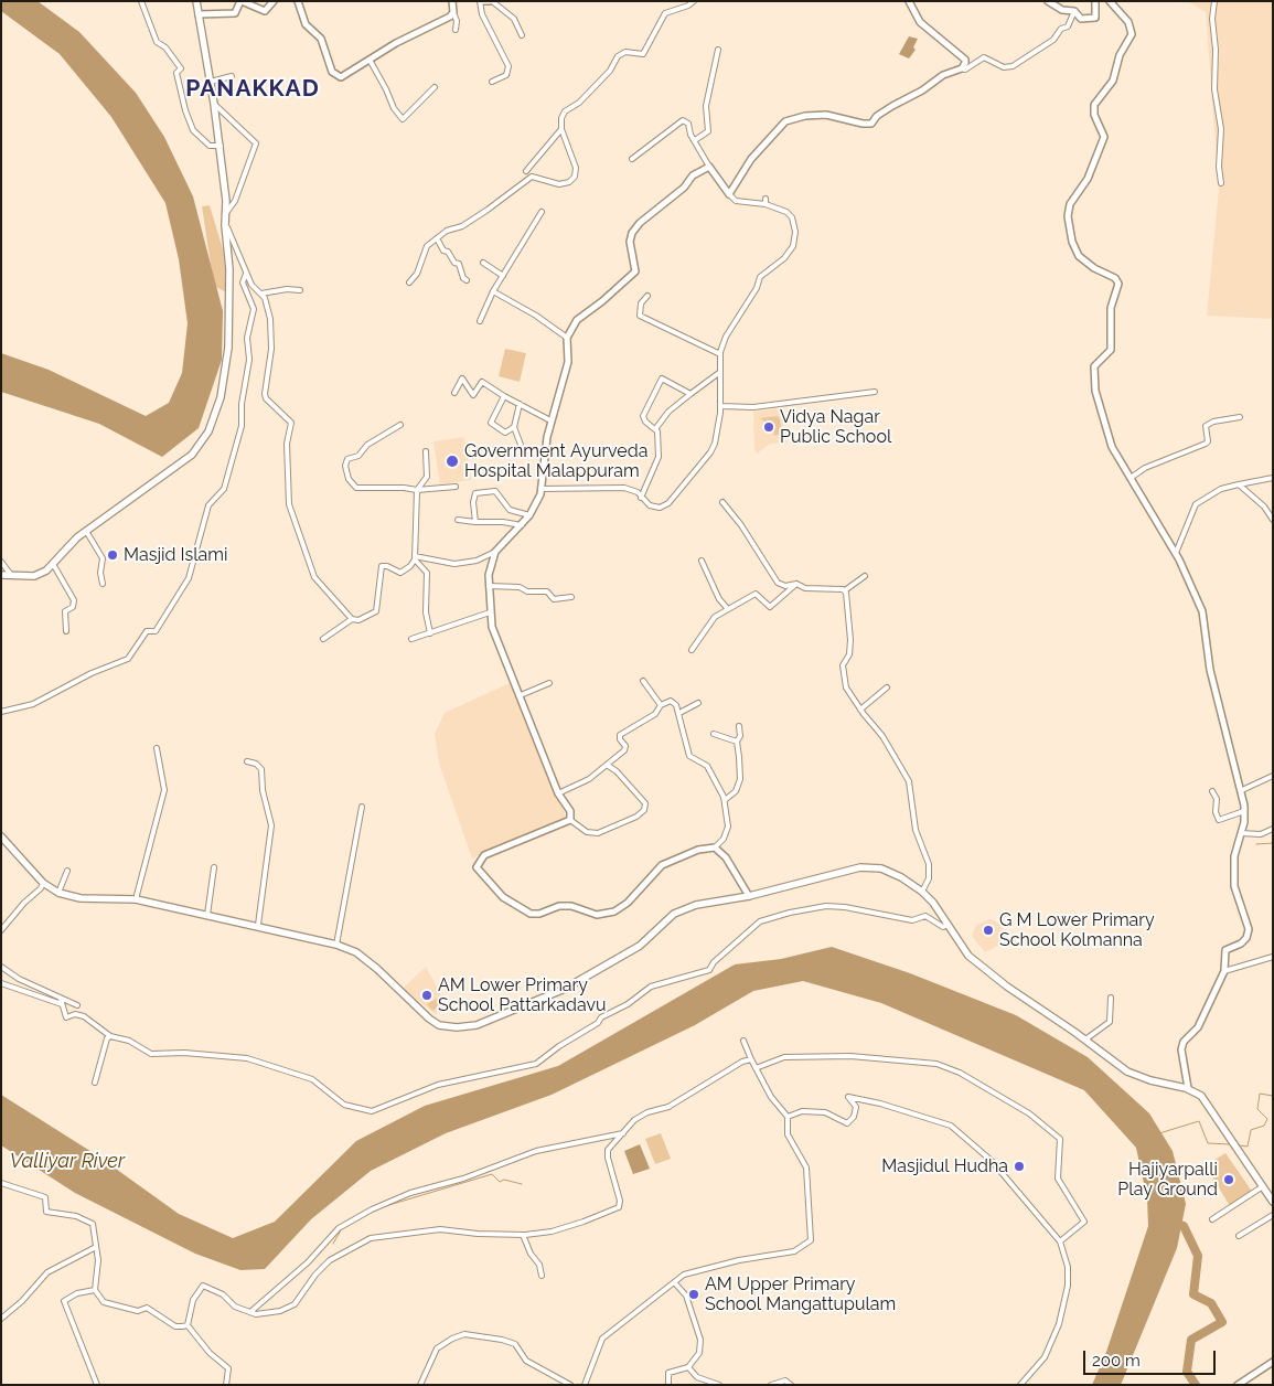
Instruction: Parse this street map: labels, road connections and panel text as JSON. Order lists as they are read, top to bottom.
{
  "districts": ["PANAKKAD"],
  "water": ["Valliyar River"],
  "places": [
    "Vidya Nagar Public School",
    "Government Ayurveda Hospital Malappuram",
    "Masjid Islami",
    "G M Lower Primary School Kolmanna",
    "AM Lower Primary School Pattarkadavu",
    "Masjidul Hudha",
    "Hajiyarpalli Play Ground",
    "AM Upper Primary School Mangattupulam"
  ],
  "scale_bar": "200 m"
}
